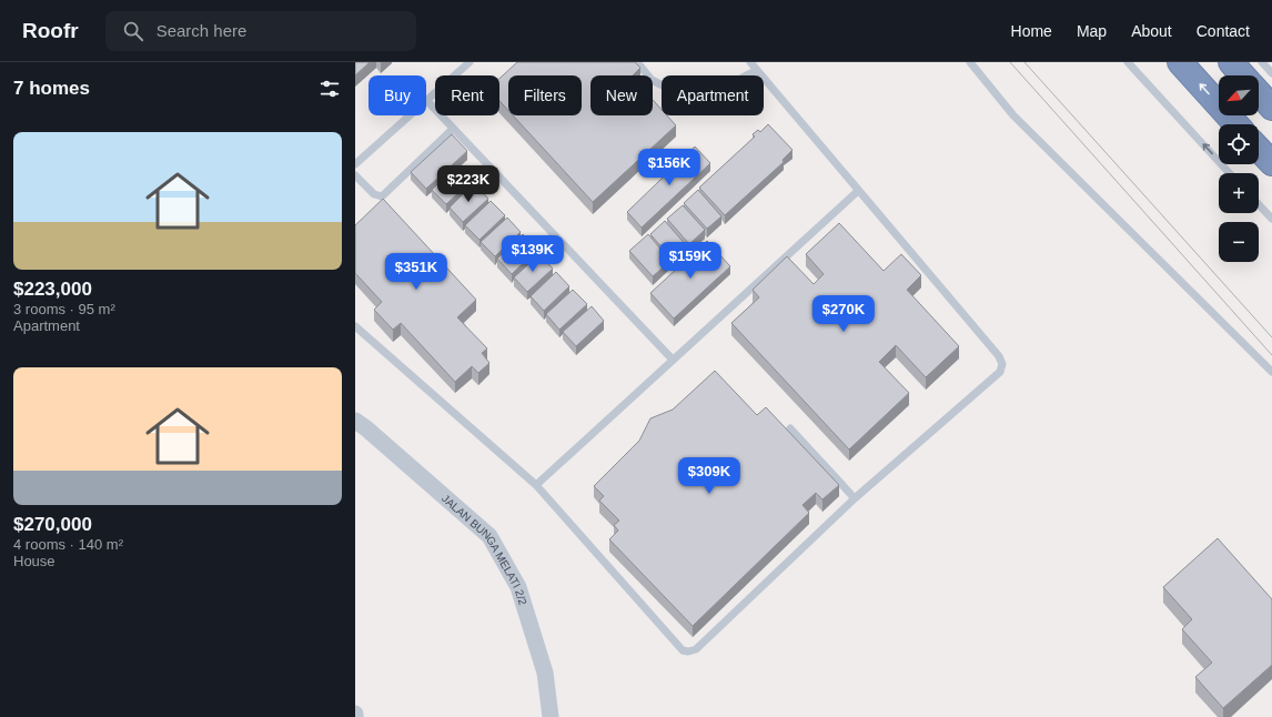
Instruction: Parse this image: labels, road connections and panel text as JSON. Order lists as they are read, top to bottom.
{
  "streets": {
    "street": ["JALAN BUNGA MELATI 2/2"]
  },
  "north": "bottom left",
  "page": {
    "header": "Roofr",
    "search": "Search here",
    "nav": [
      "Home",
      "Map",
      "About",
      "Contact"
    ],
    "heading": "7 homes",
    "map_buttons": ["+", "−"],
    "chip": [
      "Buy",
      "Rent",
      "Filters",
      "New",
      "Apartment"
    ],
    "list": [
      {
        "name": "$223,000",
        "note": "3 rooms · 95 m² · Apartment"
      },
      {
        "name": "$270,000",
        "note": "4 rooms · 140 m² · House"
      }
    ],
    "price": [
      "$156K",
      "$223K",
      "$139K",
      "$159K",
      "$351K",
      "$270K",
      "$309K"
    ]
  }
}
